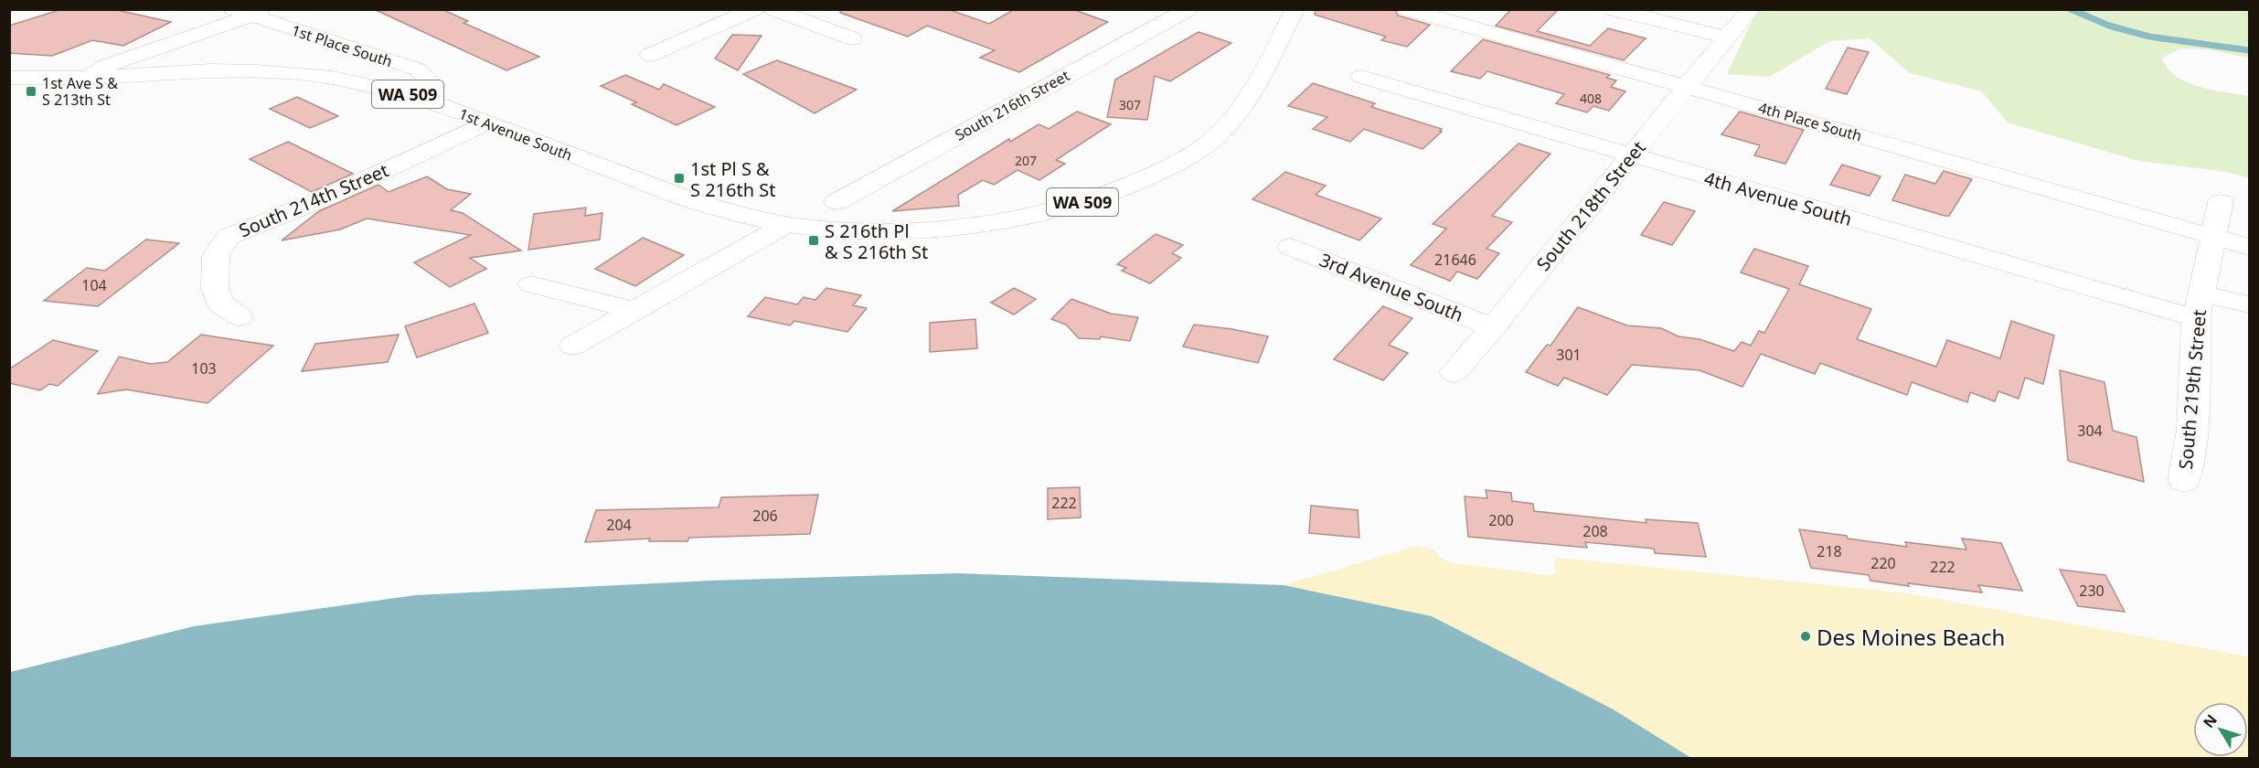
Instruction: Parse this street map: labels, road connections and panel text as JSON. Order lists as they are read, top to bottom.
{
  "streets": {
    "street": [
      "1st Place South",
      "WA 509",
      "South 216th Street",
      "4th Place South",
      "1st Avenue South",
      "4th Avenue South",
      "South 214th Street",
      "South 218th Street",
      "3rd Avenue South",
      "South 219th Street"
    ]
  },
  "crossings": [
    ["1st Place South", "1st Avenue South"],
    ["WA 509", "1st Avenue South"],
    ["4th Place South", "South 218th Street"],
    ["4th Place South", "South 219th Street"],
    ["1st Avenue South", "South 214th Street"],
    ["4th Avenue South", "South 218th Street"],
    ["4th Avenue South", "South 219th Street"],
    ["South 218th Street", "3rd Avenue South"]
  ],
  "places": {
    "transit": ["1st Ave S & S 213th St", "1st Pl S & S 216th St", "S 216th Pl & S 216th St"],
    "other": ["Des Moines Beach"]
  },
  "house_numbers": [
    "408",
    "307",
    "207",
    "21646",
    "104",
    "301",
    "103",
    "304",
    "222",
    "206",
    "200",
    "204",
    "208",
    "218",
    "220",
    "222",
    "230"
  ],
  "north": "top left"
}
